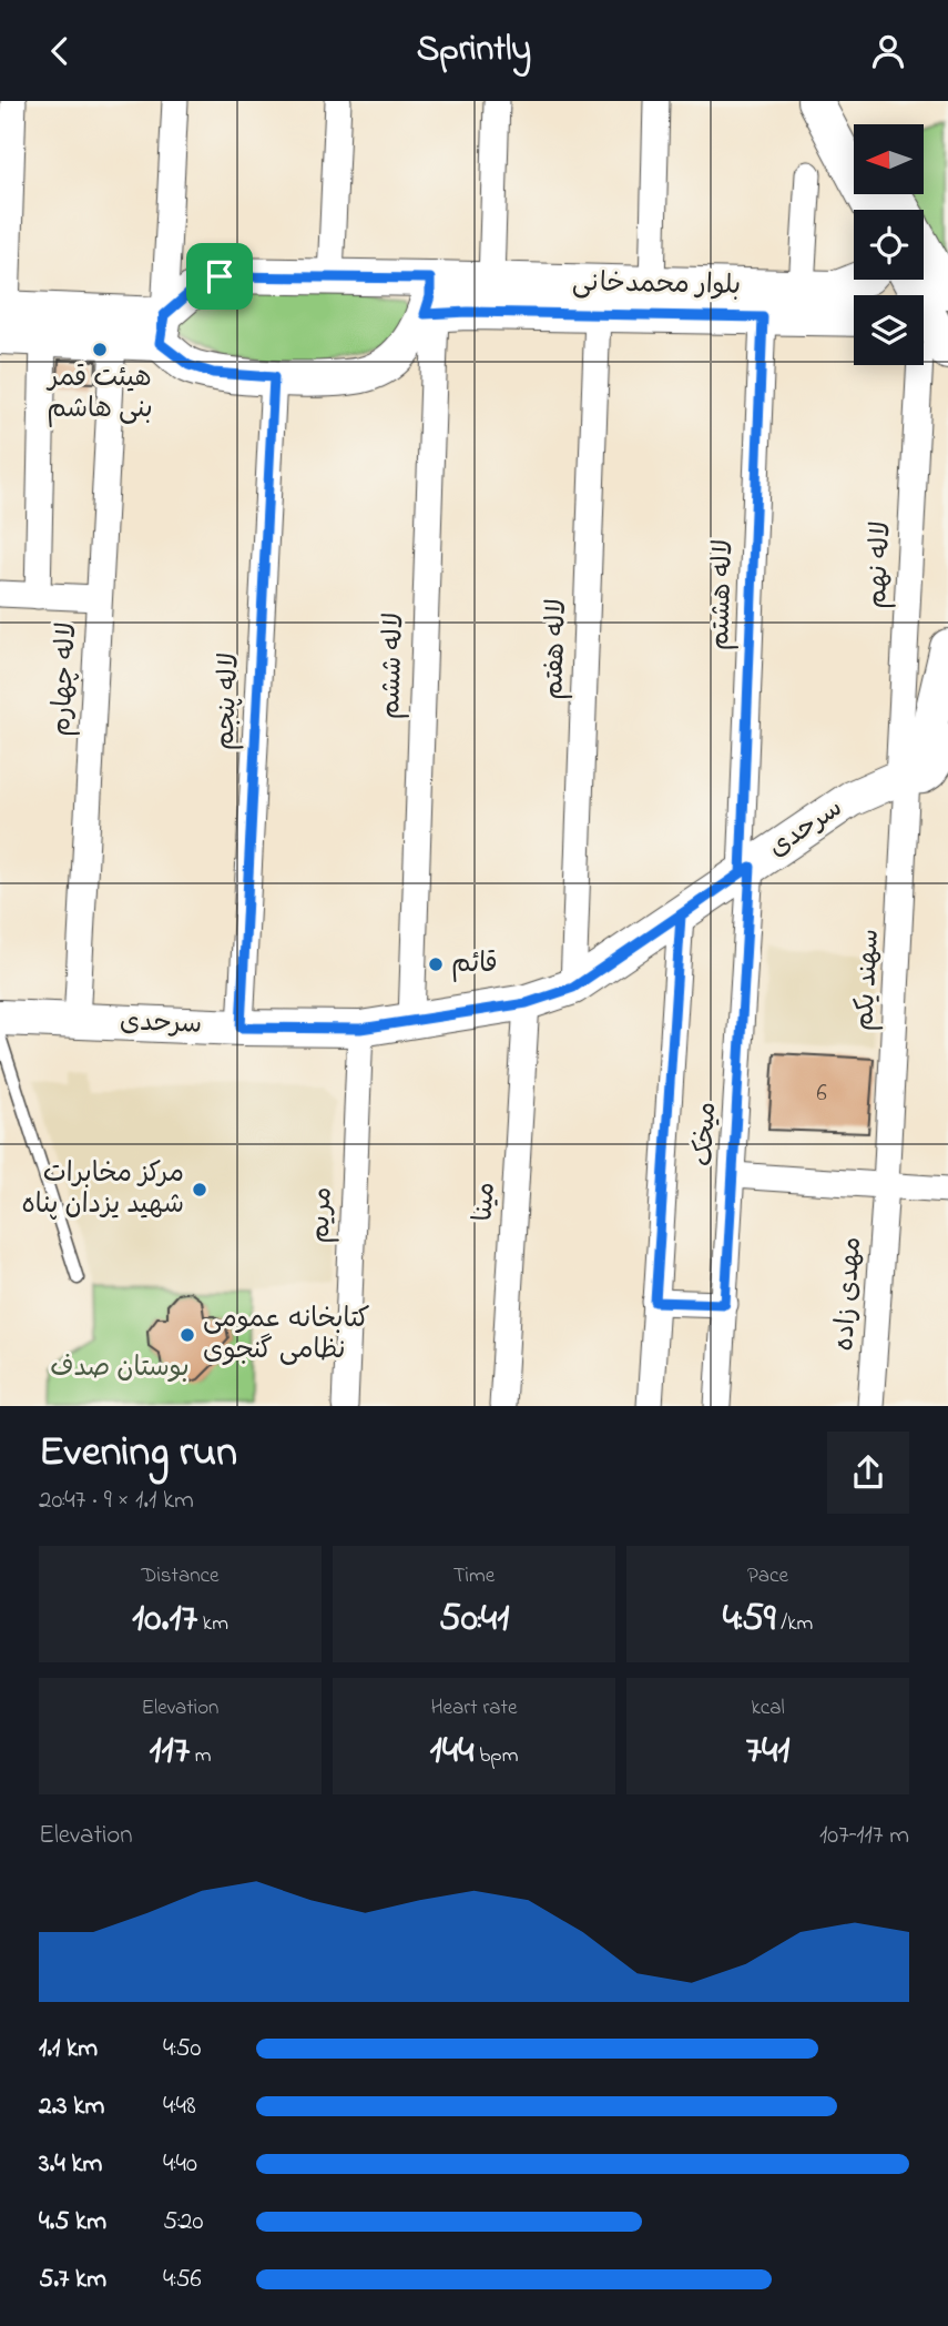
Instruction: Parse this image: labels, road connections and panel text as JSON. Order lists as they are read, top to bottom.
{
  "streets": {
    "street": [
      "بلوار محمدخانی",
      "لاله نهم",
      "لاله هشتم",
      "لاله هفتم",
      "لاله ششم",
      "لاله چهارم",
      "لاله پنجم",
      "سرحدی",
      "سهند يكم",
      "میخک",
      "مینا",
      "مریم",
      "مهدی زاده"
    ]
  },
  "crossings": [
    ["بلوار محمدخانی", "لاله هشتم"],
    ["بلوار محمدخانی", "لاله هفتم"],
    ["بلوار محمدخانی", "لاله ششم"],
    ["لاله نهم", "سرحدی"],
    ["لاله نهم", "سهند يكم"],
    ["لاله هشتم", "سرحدی"],
    ["لاله هشتم", "میخک"],
    ["لاله هفتم", "سرحدی"],
    ["لاله ششم", "سرحدی"],
    ["لاله چهارم", "سرحدی"],
    ["لاله پنجم", "سرحدی"],
    ["سرحدی", "سهند يكم"],
    ["سرحدی", "میخک"],
    ["سرحدی", "مینا"],
    ["سرحدی", "مریم"],
    ["سهند يكم", "مهدی زاده"]
  ],
  "parks": ["بوستان صدف"],
  "places": [
    "هیئت قمر بنی هاشم",
    "قائم",
    "مرکز مخابرات شهید یزدان پناه",
    "کتابخانه عمومی نظامی گنجوی"
  ],
  "house_numbers": ["6"],
  "north": "left",
  "page": {
    "header": "Sprintly",
    "heading": ["Evening run", "20:47 · 9 × 1.1 km"],
    "stats": [
      ["Distance", "10.17 km"],
      ["Time", "50:41"],
      ["Pace", "4:59 /km"],
      ["Elevation", "117 m"],
      ["Heart rate", "144 bpm"],
      ["kcal", "741"]
    ],
    "chart": ["Elevation", "107–117 m"],
    "list": [
      {
        "name": "1.1 km",
        "note": "4:50"
      },
      {
        "name": "2.3 km",
        "note": "4:48"
      },
      {
        "name": "3.4 km",
        "note": "4:40"
      },
      {
        "name": "4.5 km",
        "note": "5:20"
      },
      {
        "name": "5.7 km",
        "note": "4:56"
      }
    ]
  }
}
